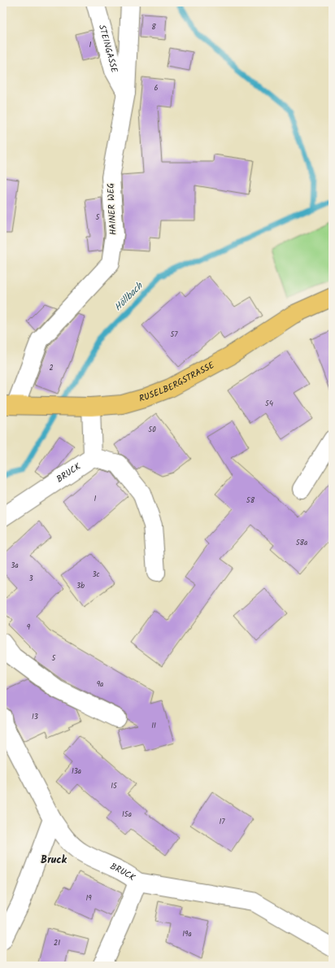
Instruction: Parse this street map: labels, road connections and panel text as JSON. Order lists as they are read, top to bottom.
{
  "streets": {
    "main road": ["RUSELBERGSTRASSE"],
    "street": ["STEINGASSE", "HAINER WEG", "BRUCK"]
  },
  "crossings": [
    ["STEINGASSE", "HAINER WEG"],
    ["HAINER WEG", "RUSELBERGSTRASSE"]
  ],
  "districts": ["Bruck"],
  "water": ["Höllbach"],
  "house_numbers": [
    "8",
    "1",
    "6",
    "5",
    "57",
    "2",
    "54",
    "50",
    "1",
    "58",
    "58a",
    "3a",
    "3c",
    "3",
    "3b",
    "9",
    "5",
    "9a",
    "13",
    "11",
    "13a",
    "15",
    "15a",
    "17",
    "19",
    "19a",
    "21"
  ]
}
